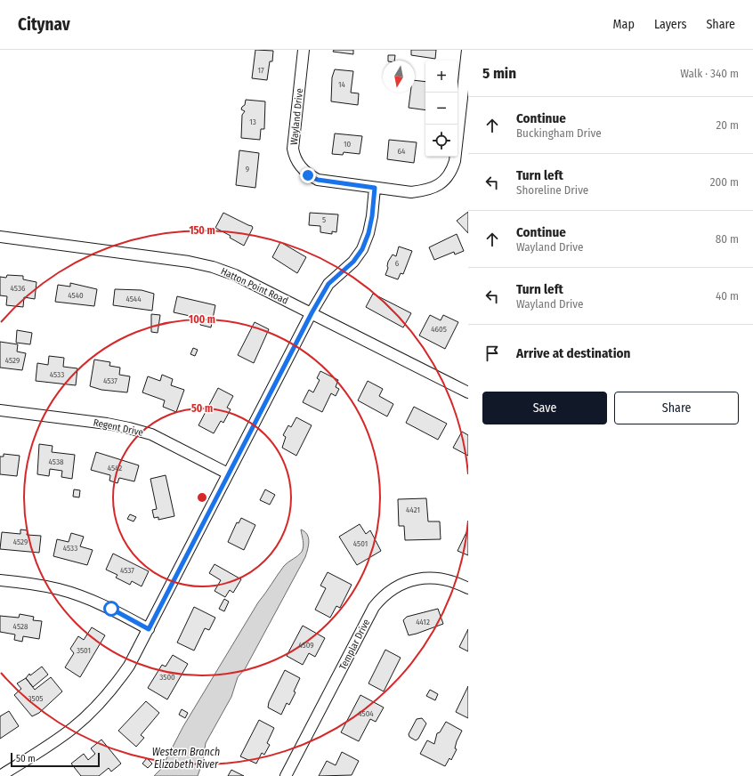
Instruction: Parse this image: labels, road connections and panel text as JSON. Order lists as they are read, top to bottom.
{
  "streets": {
    "street": [
      "Wayland Drive",
      "Hatton Point Road",
      "Regent Drive",
      "Templar Drive"
    ]
  },
  "water": ["Western Branch Elizabeth River"],
  "house_numbers": [
    "17",
    "14",
    "13",
    "10",
    "64",
    "9",
    "5",
    "6",
    "4536",
    "4540",
    "4544",
    "4605",
    "4529",
    "4533",
    "4537",
    "4538",
    "4542",
    "4421",
    "4529",
    "4501",
    "4533",
    "4537",
    "4412",
    "4528",
    "4509",
    "3501",
    "3500",
    "3505",
    "4504"
  ],
  "scale_bar": "50 m",
  "north": "bottom",
  "page": {
    "header": "Citynav",
    "nav": ["Map", "Layers", "Share"],
    "heading": ["5 min", "Walk · 340 m"],
    "map_buttons": ["+", "−"],
    "list": [
      ["Continue", "Buckingham Drive", "20 m"],
      ["Turn left", "Shoreline Drive", "200 m"],
      ["Continue", "Wayland Drive", "80 m"],
      ["Turn left", "Wayland Drive", "40 m"],
      "Arrive at destination"
    ],
    "buttons": ["Save", "Share"],
    "scale": "50 m"
  },
  "rings": ["150 m", "100 m", "50 m"]
}
